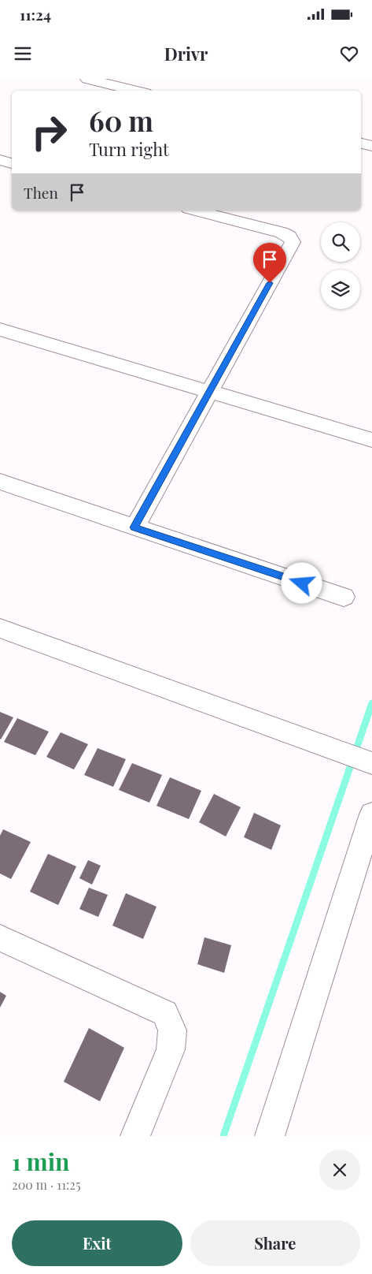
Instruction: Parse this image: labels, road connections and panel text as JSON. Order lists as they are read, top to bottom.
{
  "page": {
    "status": "11:24",
    "header": "Drivr",
    "turn": ["60 m", "Turn right"],
    "then": "Then",
    "heading": ["1 min", "200 m · 11:25"],
    "buttons": ["Exit", "Share"]
  }
}
